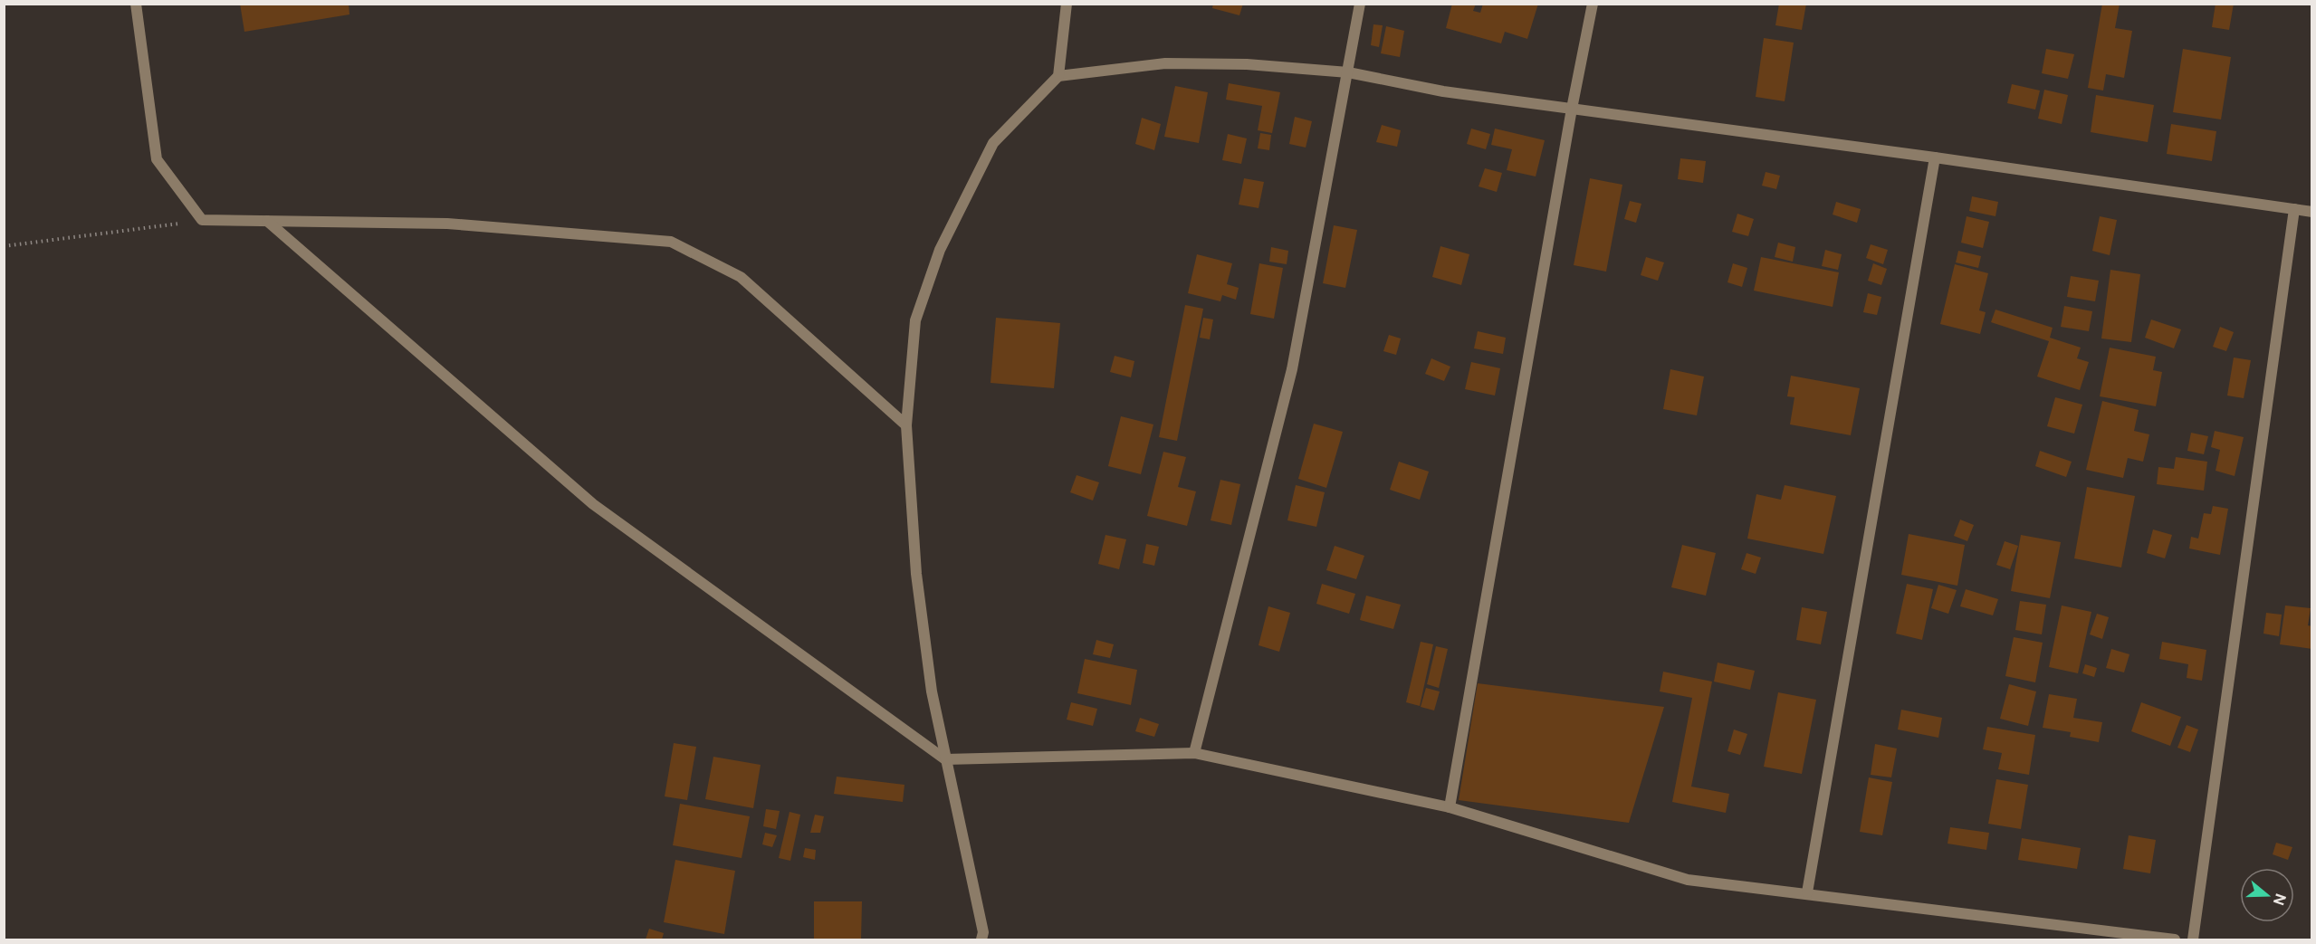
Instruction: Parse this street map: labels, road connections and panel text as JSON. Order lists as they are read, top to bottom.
{
  "north": "right"
}
